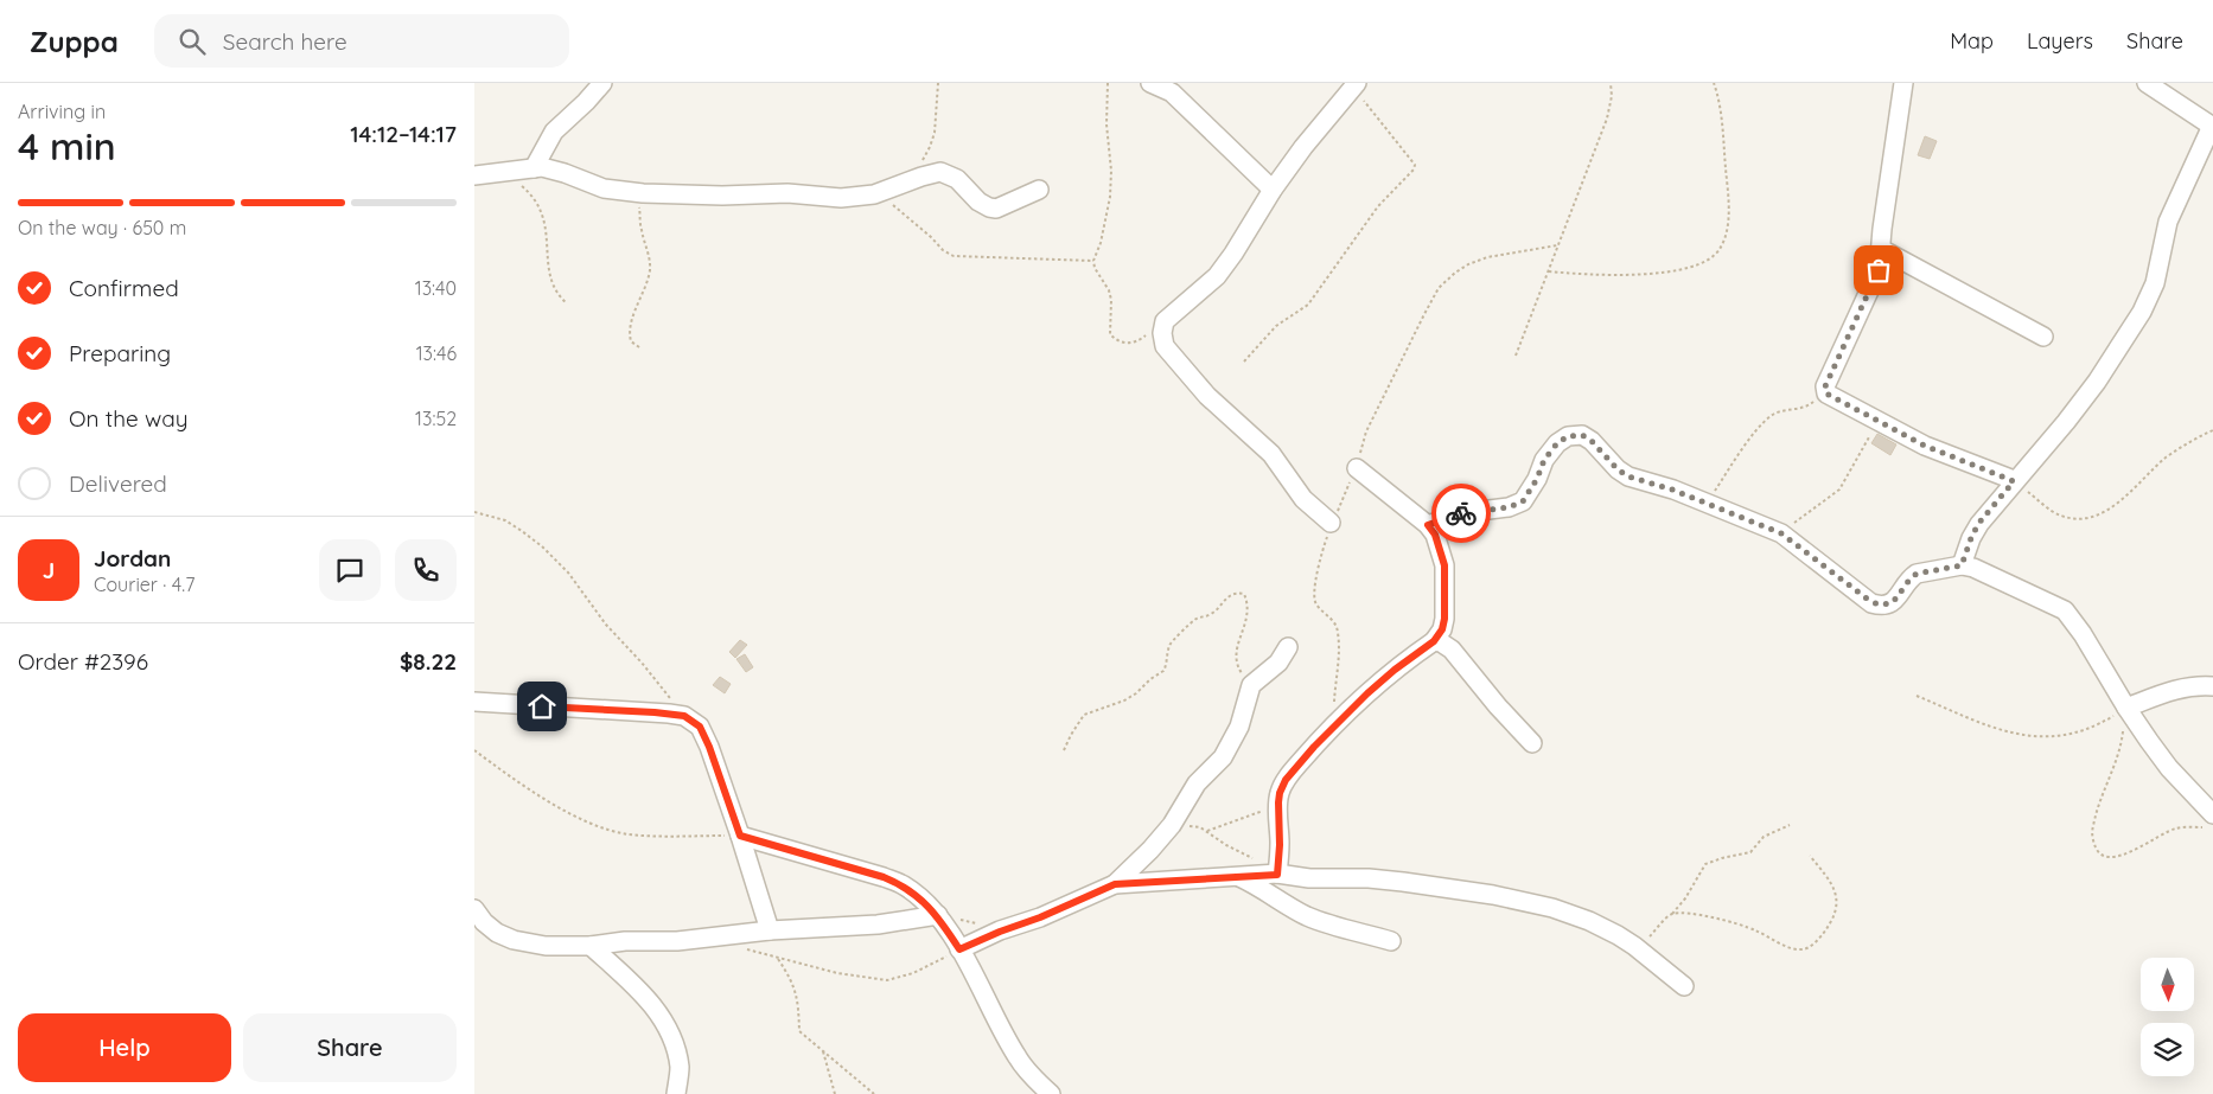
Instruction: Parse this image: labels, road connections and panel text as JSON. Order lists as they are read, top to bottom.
{
  "north": "bottom",
  "page": {
    "header": "Zuppa",
    "search": "Search here",
    "nav": ["Map", "Layers", "Share"],
    "heading": ["4 min", "Arriving in", "14:12–14:17"],
    "panel": [
      "Jordan",
      "Courier · 4.7",
      "Order #2396",
      "$8.22"
    ],
    "bar": "On the way · 650 m",
    "list": [
      ["Confirmed", "13:40"],
      ["Preparing", "13:46"],
      ["On the way", "13:52"],
      "Delivered"
    ],
    "round": "J",
    "buttons": ["Help", "Share"]
  }
}
